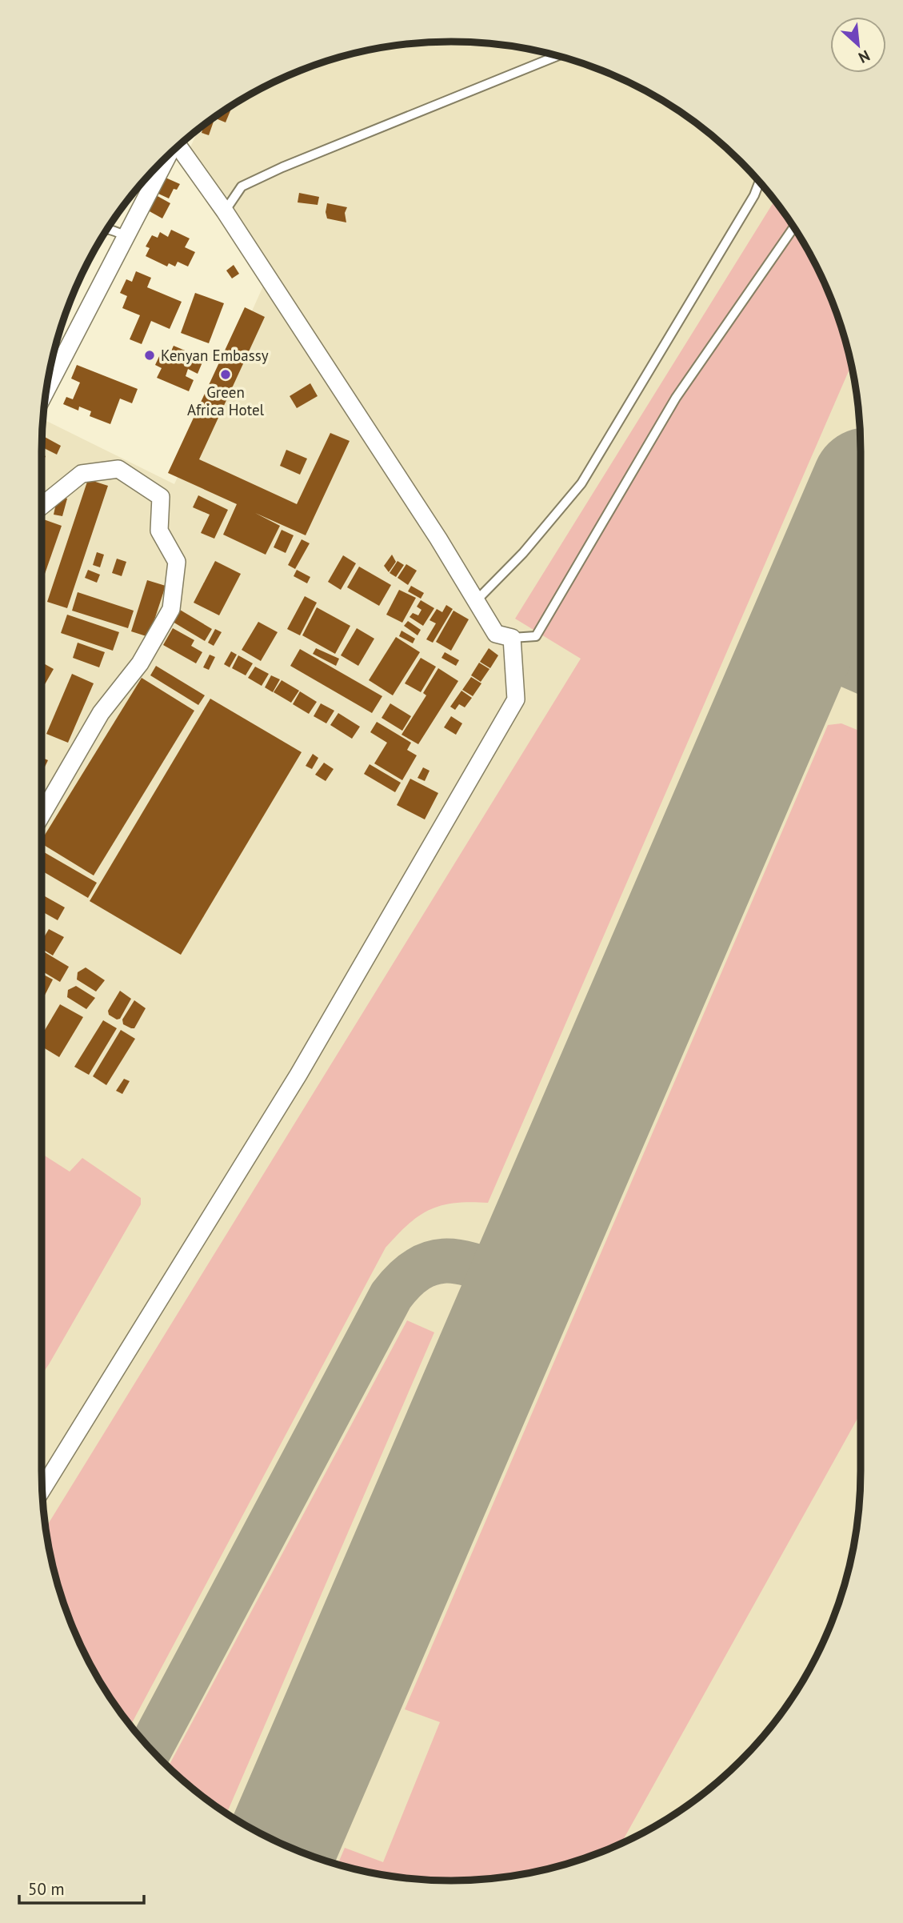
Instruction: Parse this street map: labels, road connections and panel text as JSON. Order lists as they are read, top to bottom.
{
  "places": ["Kenyan Embassy", "Green Africa Hotel"],
  "scale_bar": "50 m",
  "north": "bottom right"
}
